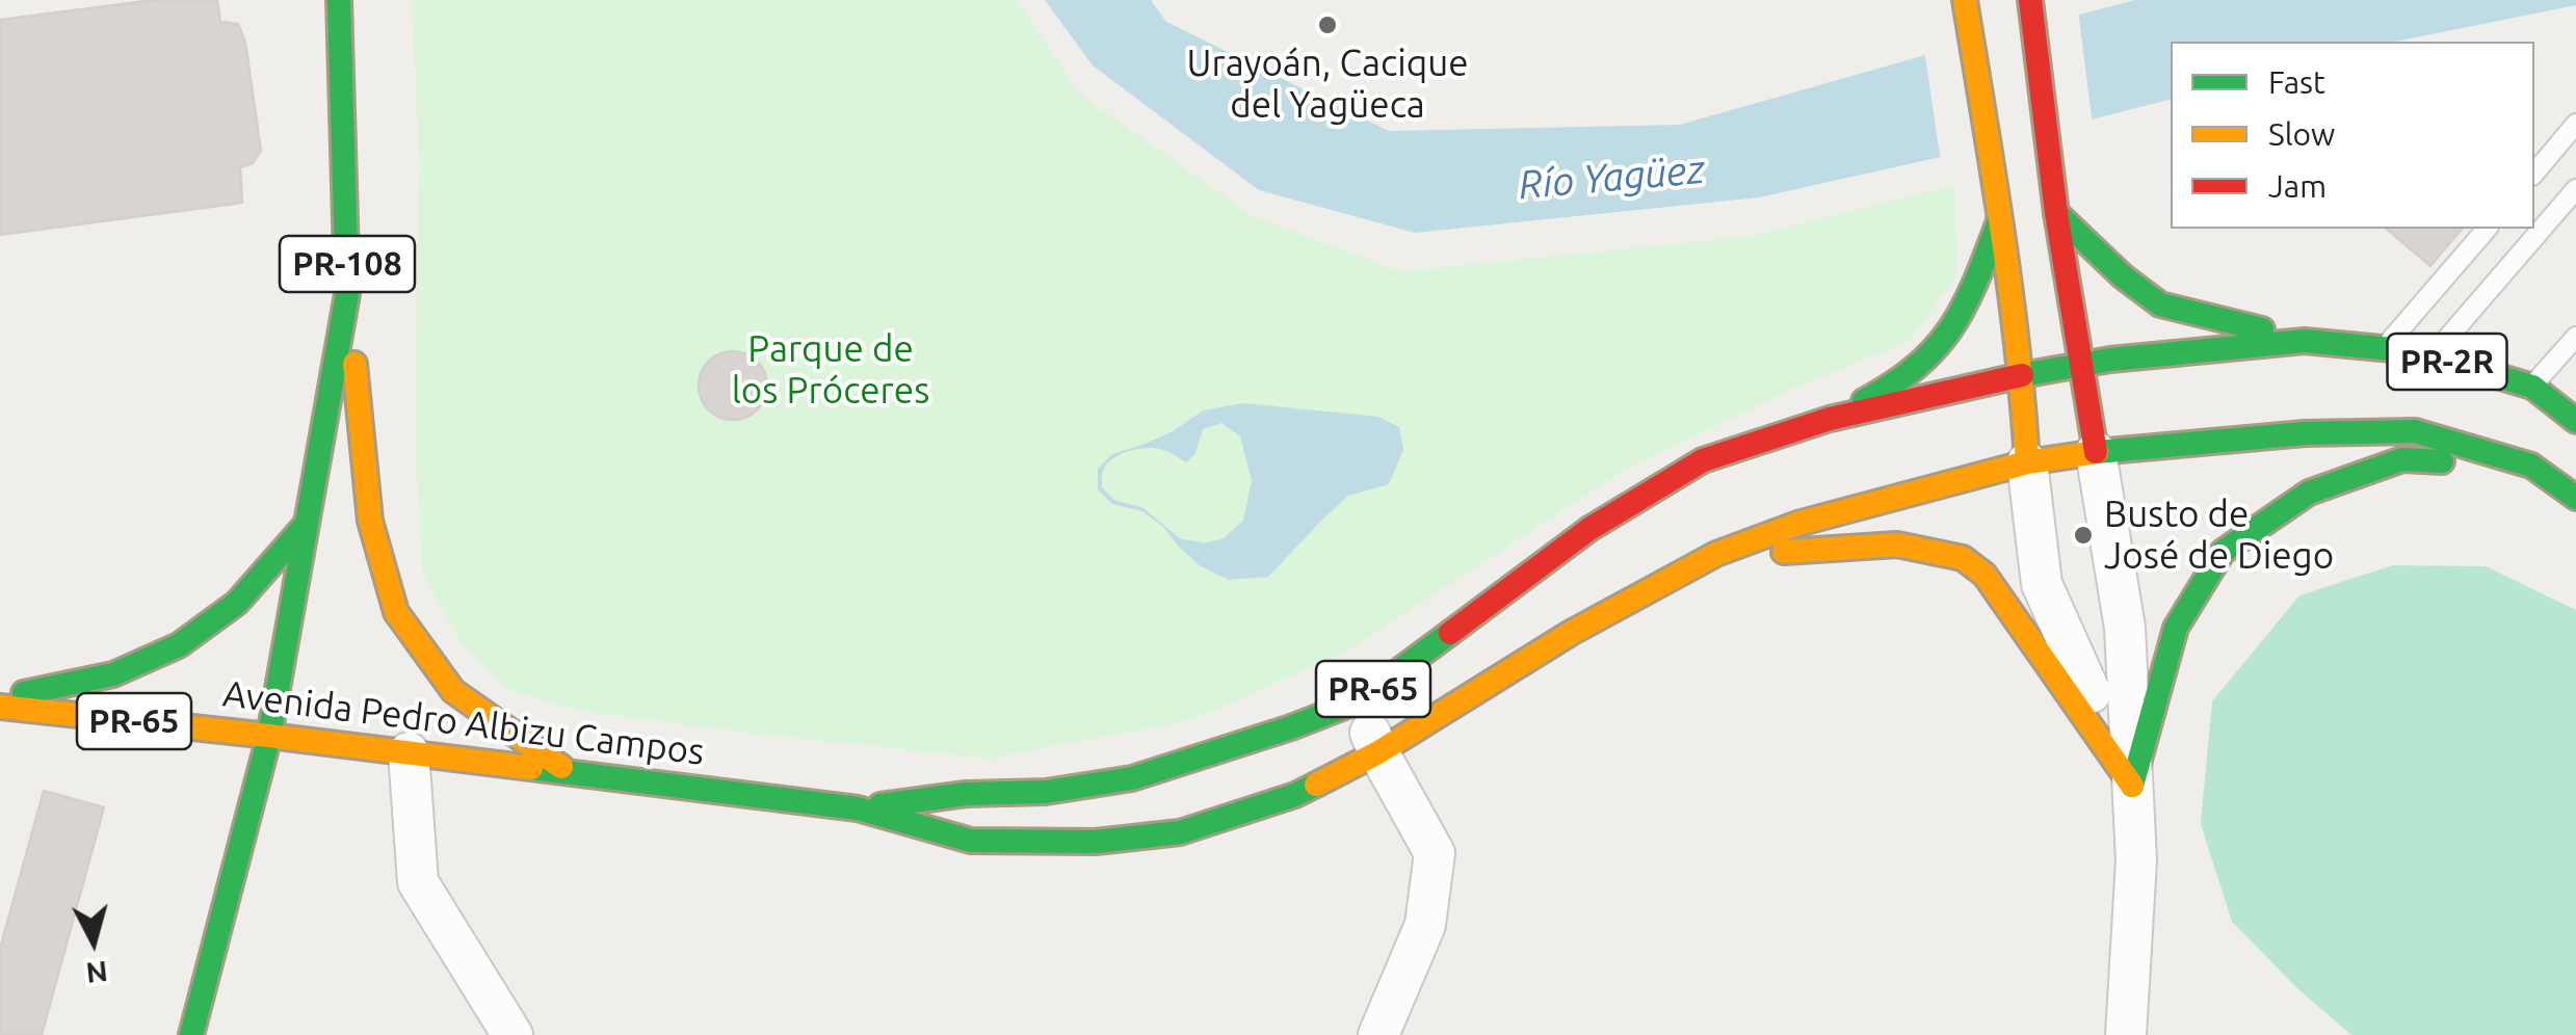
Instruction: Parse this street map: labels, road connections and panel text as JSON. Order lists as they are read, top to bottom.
{
  "streets": {
    "main road": [
      "PR-108",
      "PR-2R",
      "PR-65",
      "Avenida Pedro Albizu Campos"
    ]
  },
  "crossings": [
    ["PR-108", "Avenida Pedro Albizu Campos"],
    ["PR-2R", "Avenida Pedro Albizu Campos"]
  ],
  "water": ["Río Yagüez"],
  "parks": ["Parque de los Próceres"],
  "places": ["Urayoán, Cacique del Yagüeca", "Busto de José de Diego"],
  "legend": ["Fast", "Slow", "Jam"],
  "north": "bottom"
}
